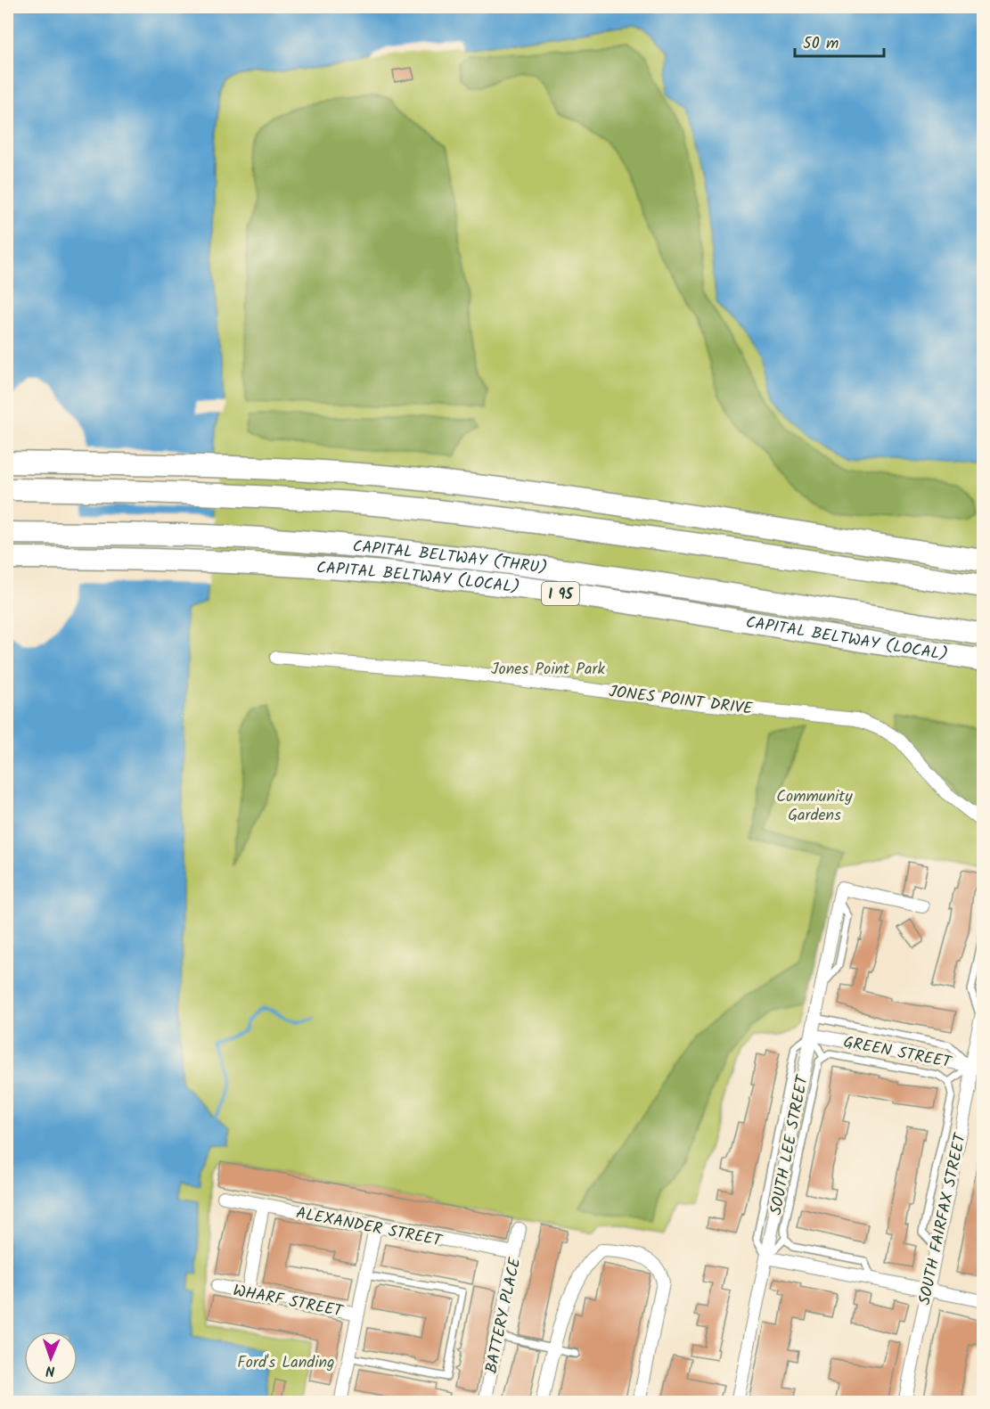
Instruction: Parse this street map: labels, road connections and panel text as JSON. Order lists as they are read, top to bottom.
{
  "streets": {
    "highway": ["CAPITAL BELTWAY (THRU)", "CAPITAL BELTWAY (LOCAL)", "I 95"],
    "street": [
      "JONES POINT DRIVE",
      "GREEN STREET",
      "SOUTH LEE STREET",
      "SOUTH FAIRFAX STREET",
      "ALEXANDER STREET",
      "WHARF STREET",
      "BATTERY PLACE"
    ]
  },
  "crossings": [
    ["GREEN STREET", "SOUTH LEE STREET"],
    ["GREEN STREET", "SOUTH FAIRFAX STREET"],
    ["ALEXANDER STREET", "BATTERY PLACE"]
  ],
  "parks": ["Jones Point Park", "Community Gardens", "Ford's Landing"],
  "scale_bar": "50 m",
  "north": "bottom"
}
